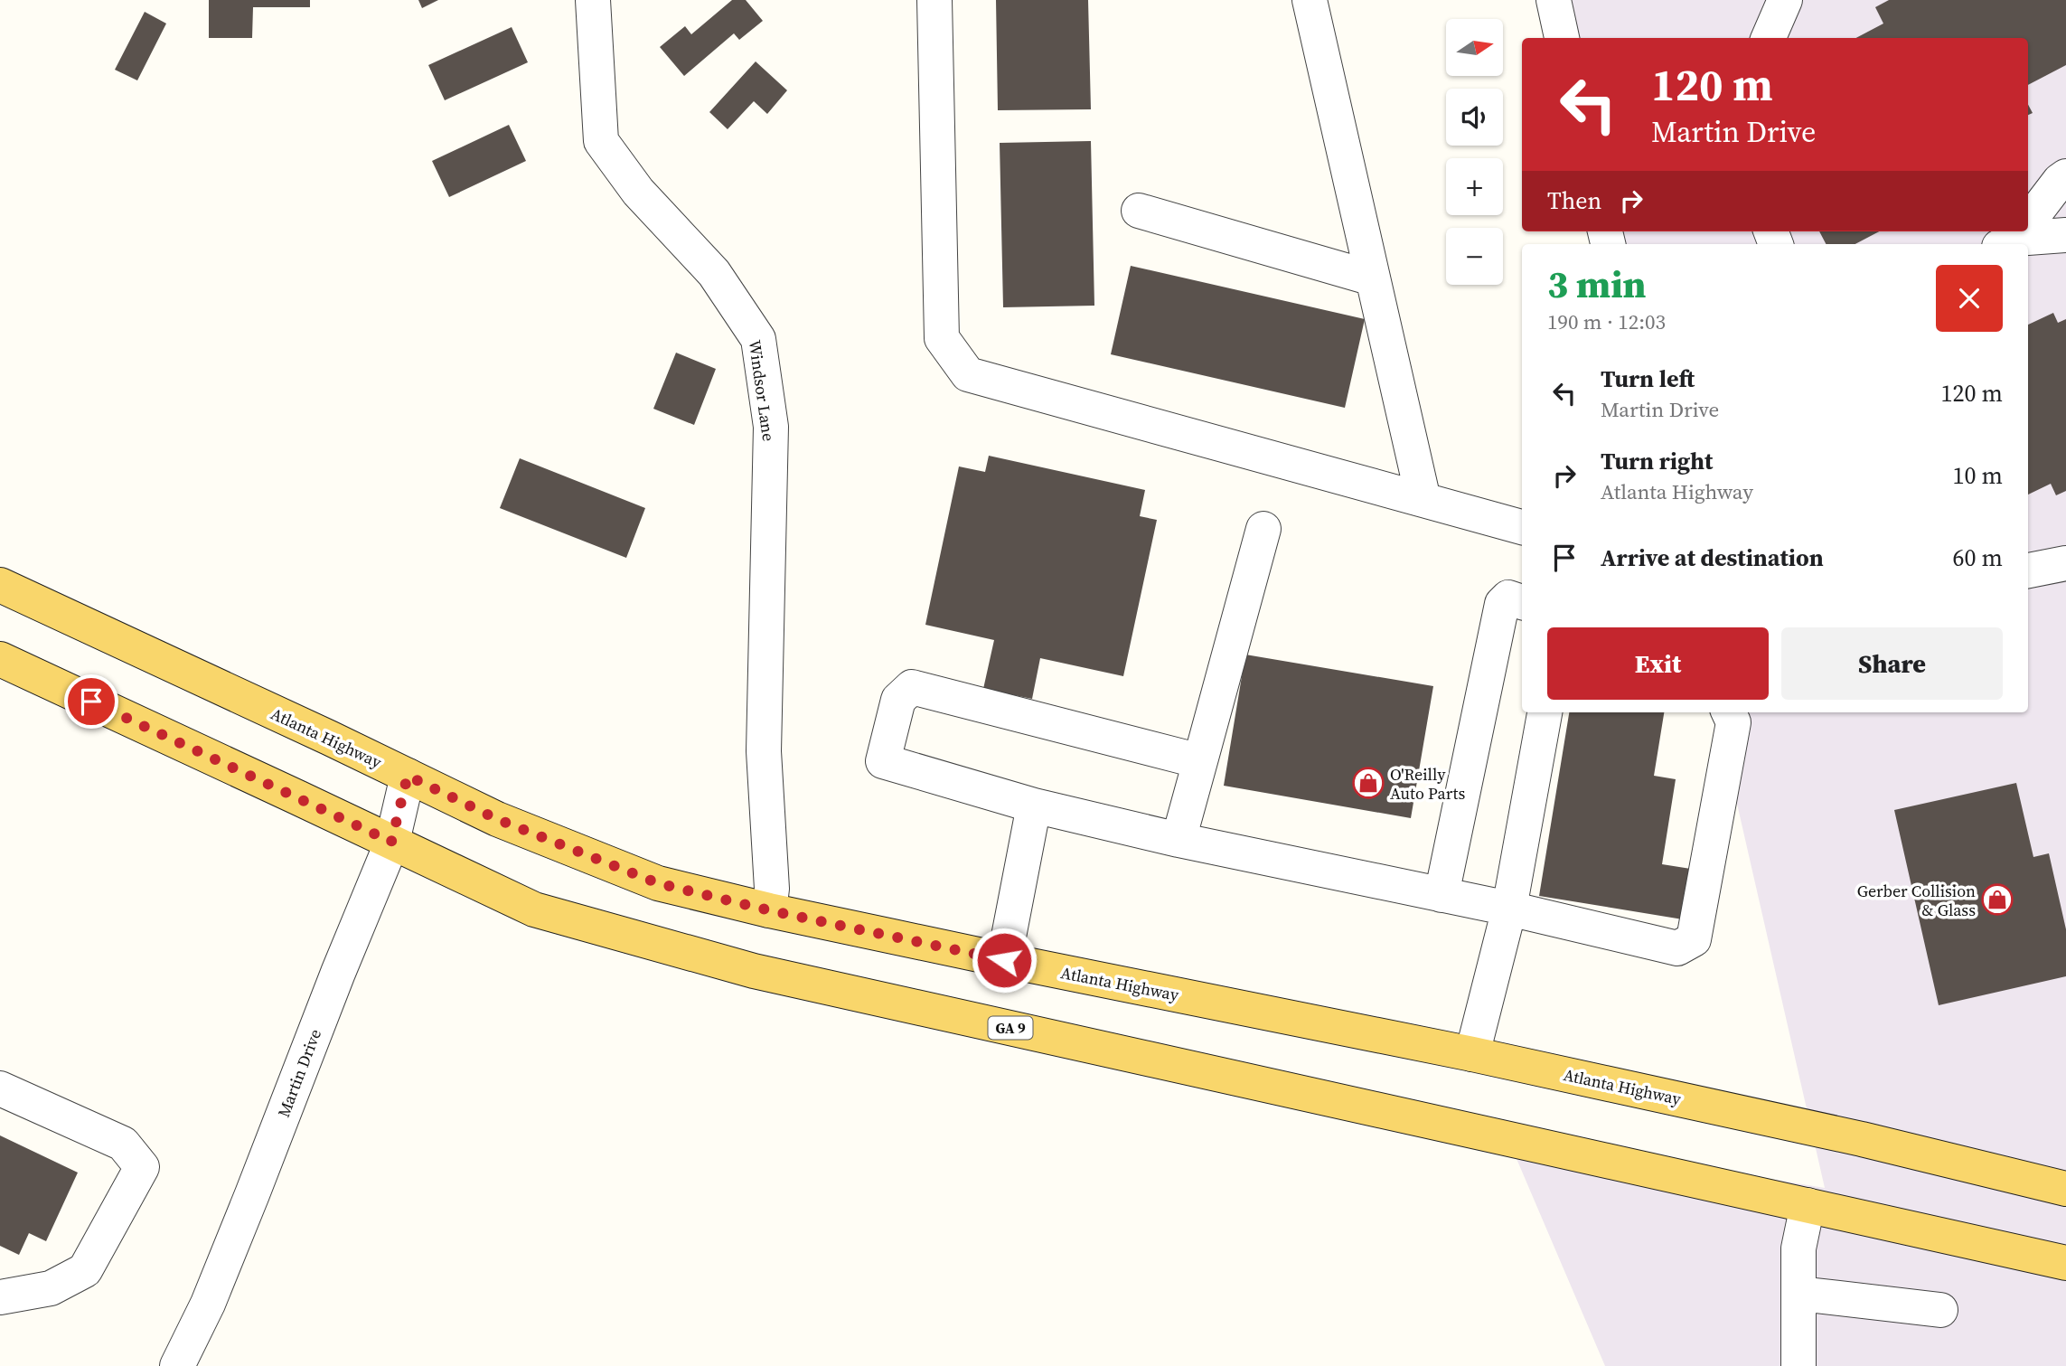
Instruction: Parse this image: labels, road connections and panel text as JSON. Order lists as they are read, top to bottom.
{
  "streets": {
    "main road": ["Atlanta Highway", "GA 9"],
    "street": ["Windsor Lane", "Martin Drive"]
  },
  "crossings": [
    ["Windsor Lane", "Atlanta Highway"],
    ["Atlanta Highway", "Martin Drive"],
    ["GA 9", "Martin Drive"]
  ],
  "places": {
    "shop": ["O'Reilly Auto Parts", "Gerber Collision & Glass"]
  },
  "north": "right",
  "page": {
    "map_buttons": ["+", "−"],
    "turn": ["120 m", "Martin Drive"],
    "then": "Then",
    "heading": ["3 min", "190 m · 12:03"],
    "list": [
      {
        "name": "Turn left",
        "note": "Martin Drive",
        "value": "120 m"
      },
      {
        "name": "Turn right",
        "note": "Atlanta Highway",
        "value": "10 m"
      },
      {
        "name": "Arrive at destination",
        "value": "60 m"
      }
    ],
    "buttons": ["Exit", "Share"]
  }
}
